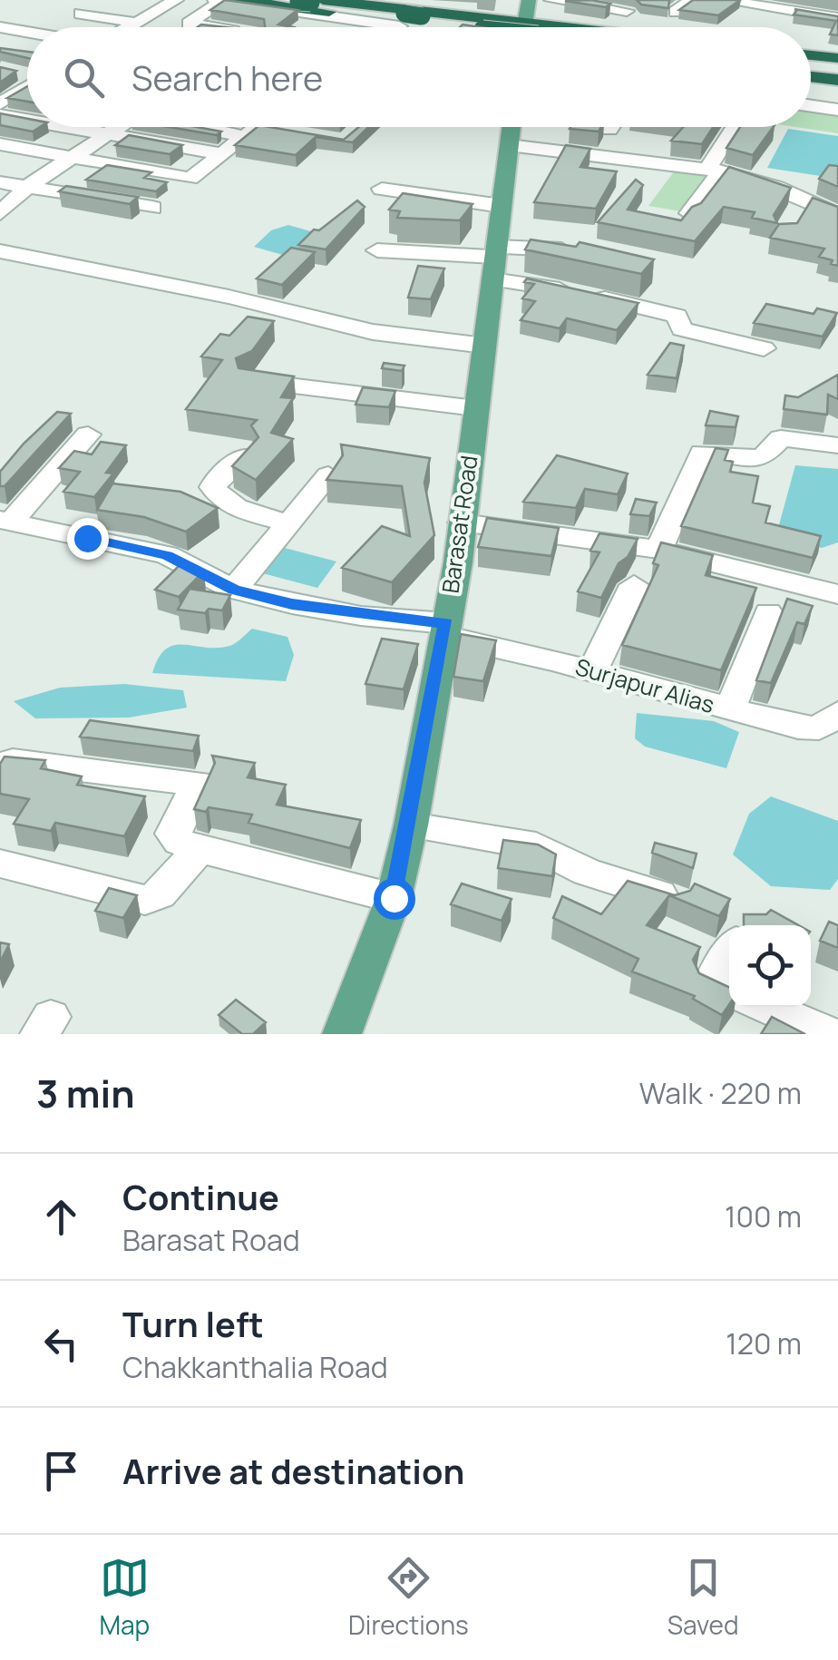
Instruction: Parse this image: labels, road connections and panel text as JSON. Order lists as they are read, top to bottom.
{
  "streets": {
    "main road": ["Barasat Road"],
    "street": ["Surjapur Alias"]
  },
  "crossings": [
    ["Barasat Road", "Surjapur Alias"]
  ],
  "page": {
    "search": "Search here",
    "heading": ["3 min", "Walk · 220 m"],
    "list": [
      ["Continue", "Barasat Road", "100 m"],
      ["Turn left", "Chakkanthalia Road", "120 m"],
      "Arrive at destination"
    ],
    "nav": ["Map", "Directions", "Saved"]
  }
}
